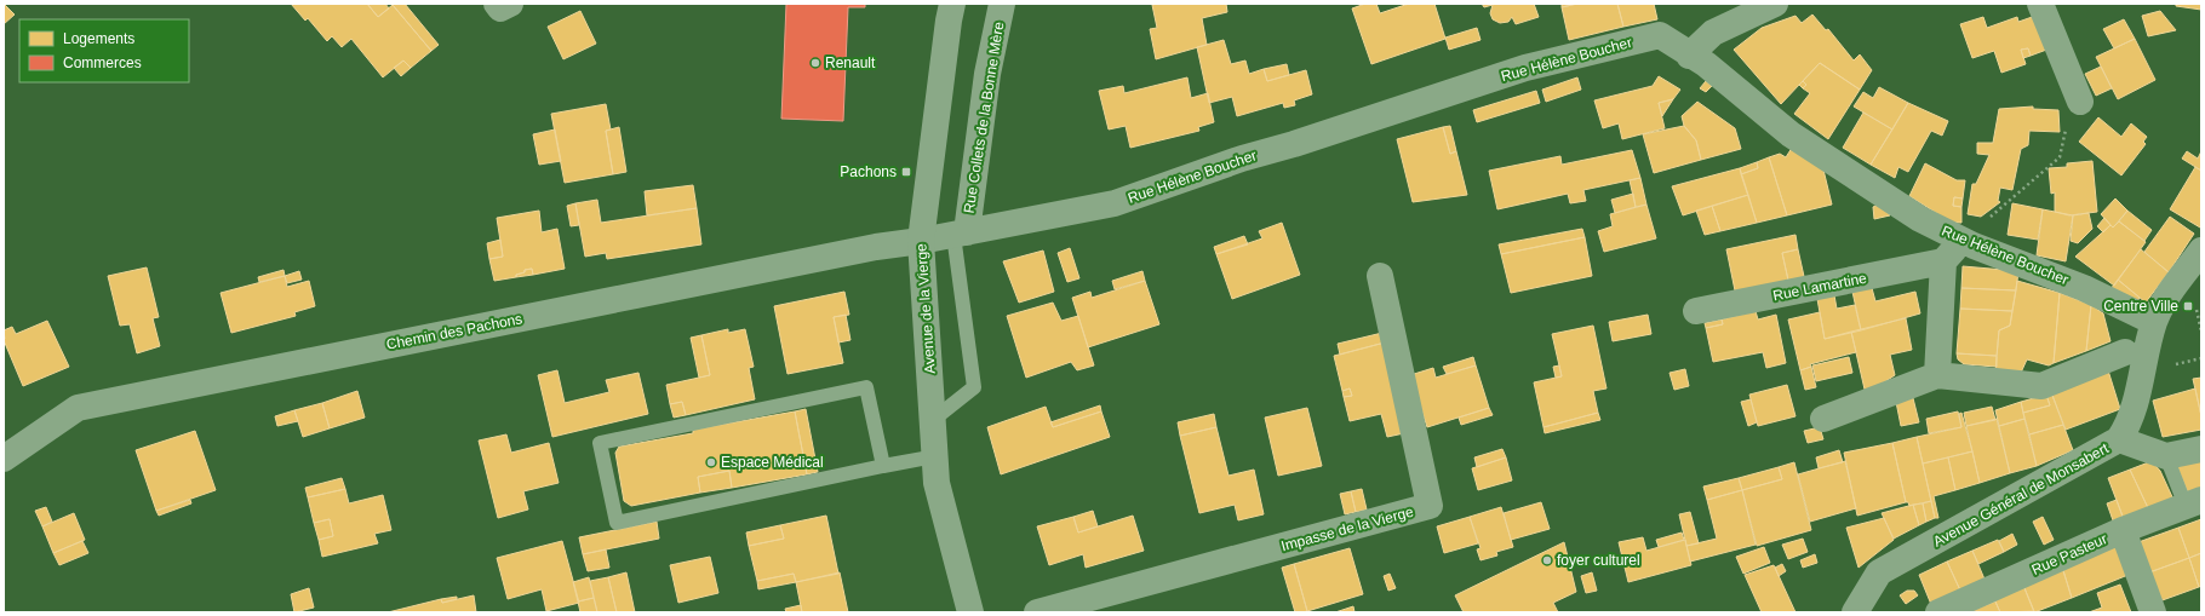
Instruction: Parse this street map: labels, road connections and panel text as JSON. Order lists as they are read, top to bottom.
{
  "streets": {
    "street": [
      "Rue Hélène Boucher",
      "Rue Collets de la Bonne Mère",
      "Rue Lamartine",
      "Avenue de la Vierge",
      "Chemin des Pachons",
      "Avenue Général de Monsabert",
      "Impasse de la Vierge",
      "Rue Pasteur"
    ]
  },
  "crossings": [
    ["Rue Hélène Boucher", "Rue Collets de la Bonne Mère"],
    ["Rue Hélène Boucher", "Avenue de la Vierge"],
    ["Rue Hélène Boucher", "Chemin des Pachons"],
    ["Rue Hélène Boucher", "Avenue Général de Monsabert"],
    ["Avenue de la Vierge", "Chemin des Pachons"]
  ],
  "places": {
    "other": ["Renault", "Espace Médical", "foyer culturel"],
    "transit": ["Pachons", "Centre Ville"]
  },
  "legend": ["Logements", "Commerces"]
}
